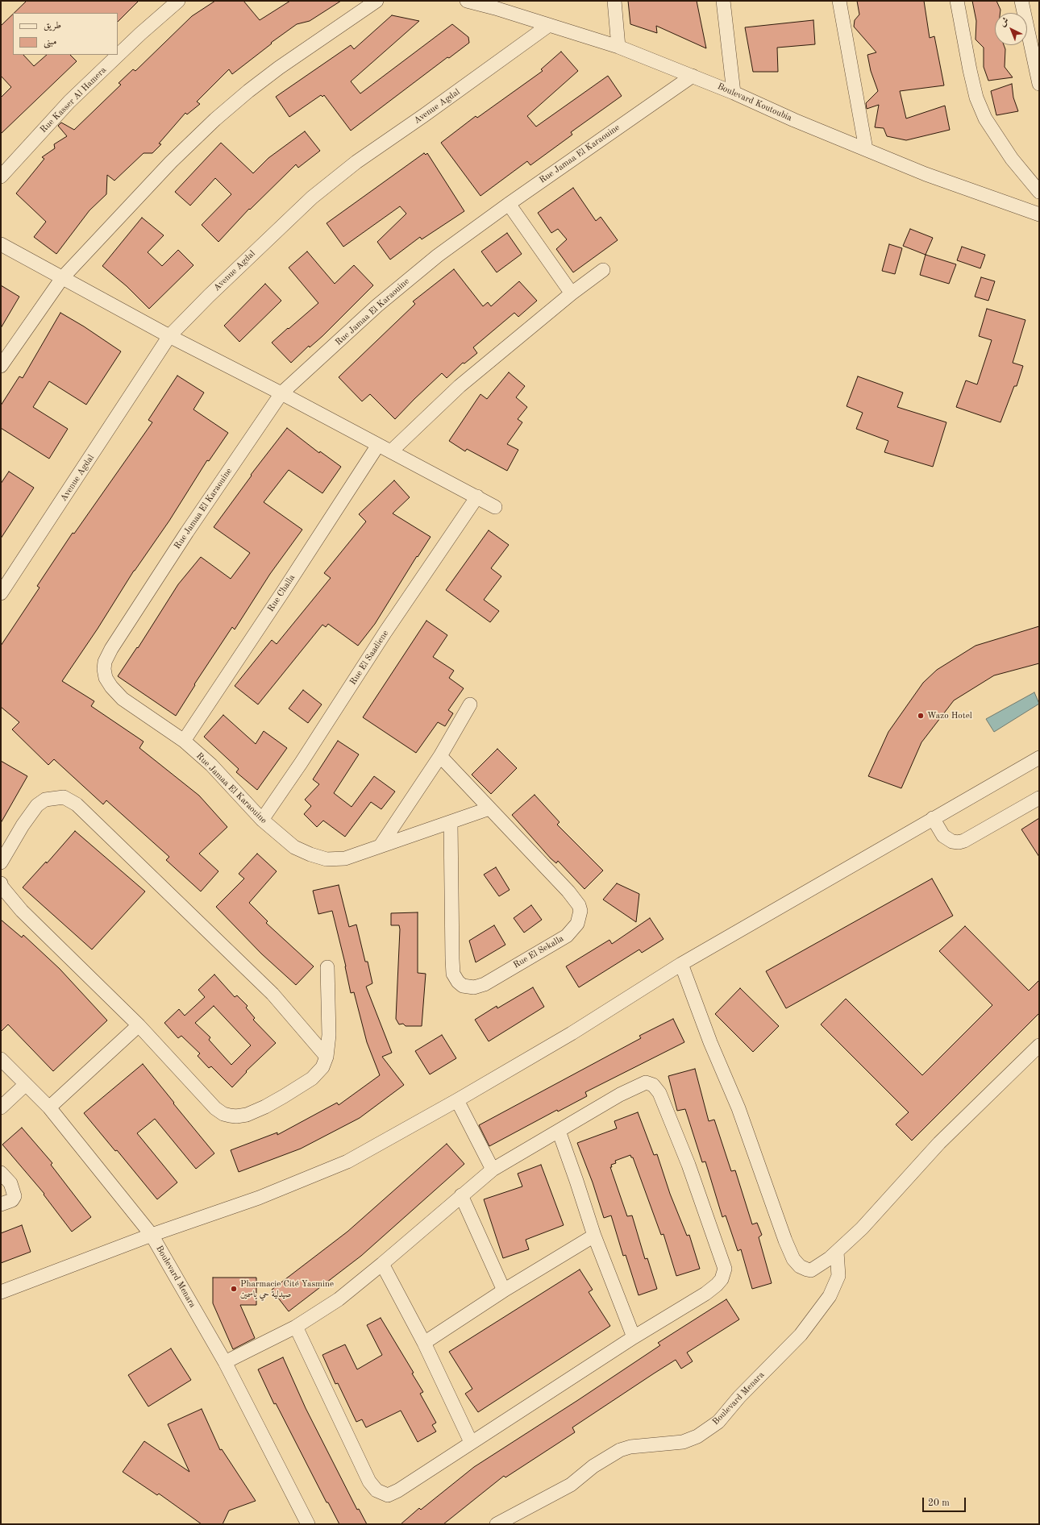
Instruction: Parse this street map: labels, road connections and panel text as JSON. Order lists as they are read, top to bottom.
{
  "streets": {
    "street": [
      "Rue Kasser Al Hamera",
      "Boulevard Koutoubia",
      "Avenue Agdal",
      "Rue Jamaa El Karaouine",
      "Rue Challa",
      "Rue El Saadiene",
      "Rue El Sekalla",
      "Boulevard Menara"
    ]
  },
  "crossings": [
    ["Boulevard Koutoubia", "Avenue Agdal"],
    ["Boulevard Koutoubia", "Rue Jamaa El Karaouine"],
    ["Rue Jamaa El Karaouine", "Rue Challa"],
    ["Rue Jamaa El Karaouine", "Rue El Saadiene"],
    ["Rue Jamaa El Karaouine", "Rue El Sekalla"]
  ],
  "places": ["Wazo Hotel", "Pharmacie Cité Yasmine صيدلية حي ياسمين"],
  "legend": ["طريق", "مبنى"],
  "scale_bar": "20 m",
  "north": "top left"
}
